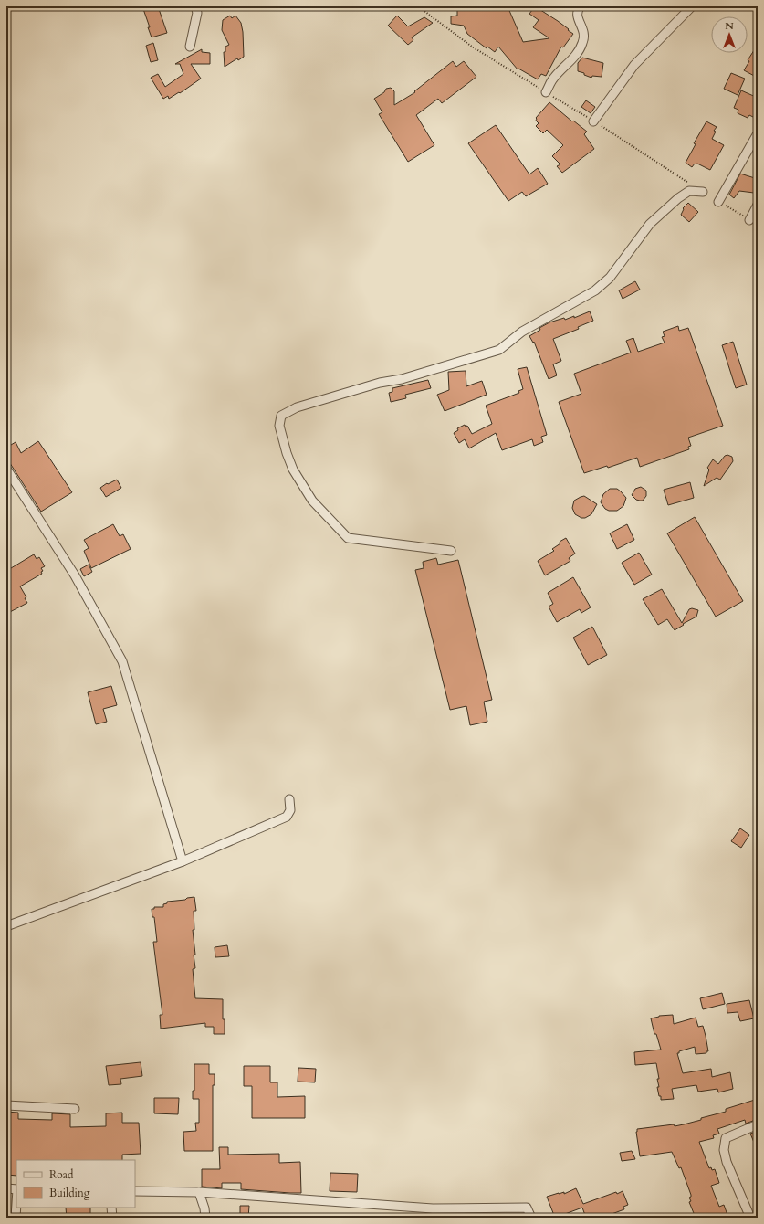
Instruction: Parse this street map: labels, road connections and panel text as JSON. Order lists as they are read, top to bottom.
{
  "legend": ["Road", "Building"],
  "north": "top"
}
